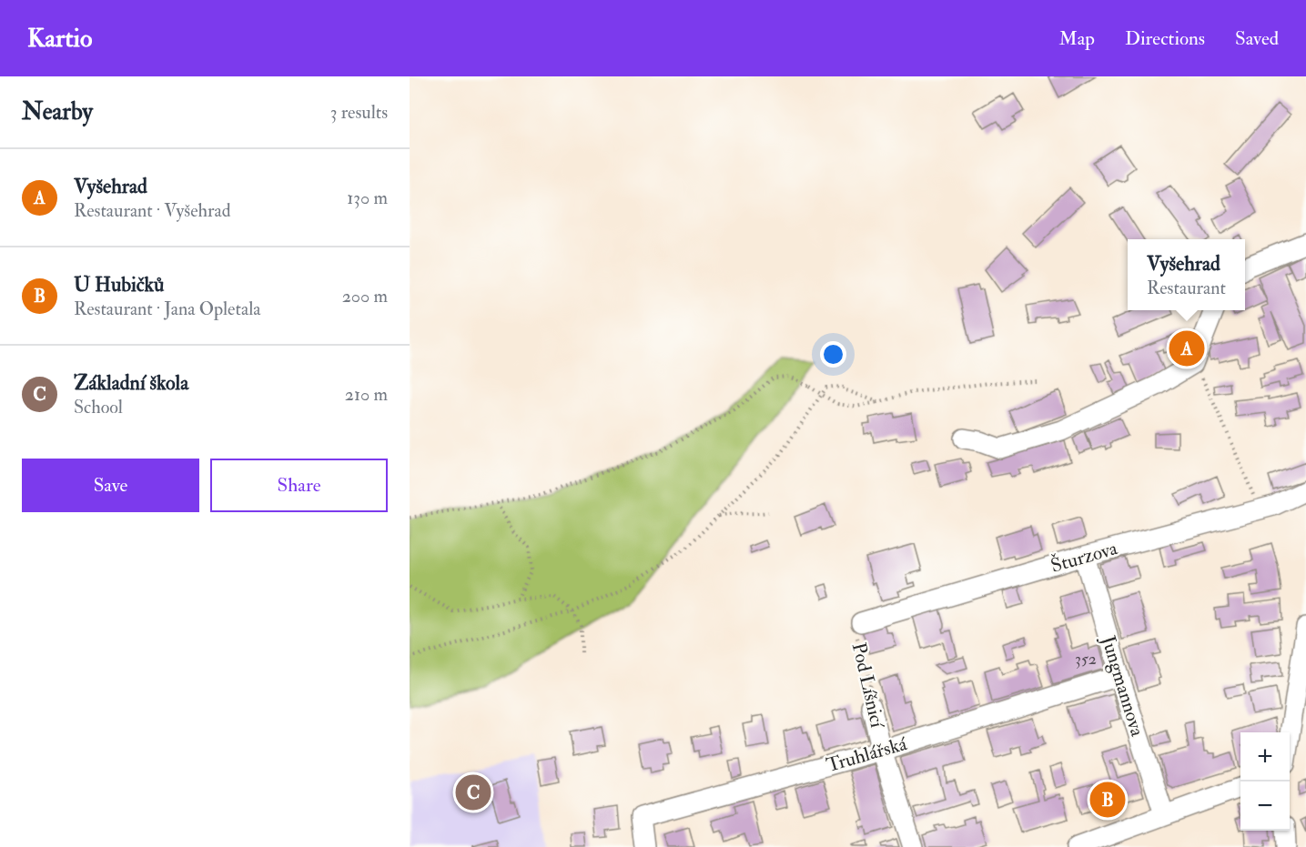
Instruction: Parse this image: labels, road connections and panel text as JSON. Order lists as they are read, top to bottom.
{
  "streets": {
    "street": [
      "Šturzova",
      "Pod Líšnicí",
      "Jungmannova",
      "Truhlářská"
    ]
  },
  "crossings": [
    ["Šturzova", "Pod Líšnicí"],
    ["Šturzova", "Jungmannova"],
    ["Pod Líšnicí", "Truhlářská"],
    ["Jungmannova", "Truhlářská"]
  ],
  "house_numbers": ["352"],
  "page": {
    "header": "Kartio",
    "nav": ["Map", "Directions", "Saved"],
    "heading": ["Nearby", "3 results"],
    "list": [
      {
        "mark": "A",
        "name": "Vyšehrad",
        "note": "Restaurant · Vyšehrad",
        "value": "130 m"
      },
      {
        "mark": "B",
        "name": "U Hubičků",
        "note": "Restaurant · Jana Opletala",
        "value": "200 m"
      },
      {
        "mark": "C",
        "name": "Základní škola",
        "note": "School",
        "value": "210 m"
      }
    ],
    "popup": ["Vyšehrad", "Restaurant"],
    "pins": ["A", "C", "B"],
    "buttons": ["Save", "Share"],
    "map_buttons": ["+", "−"]
  }
}
